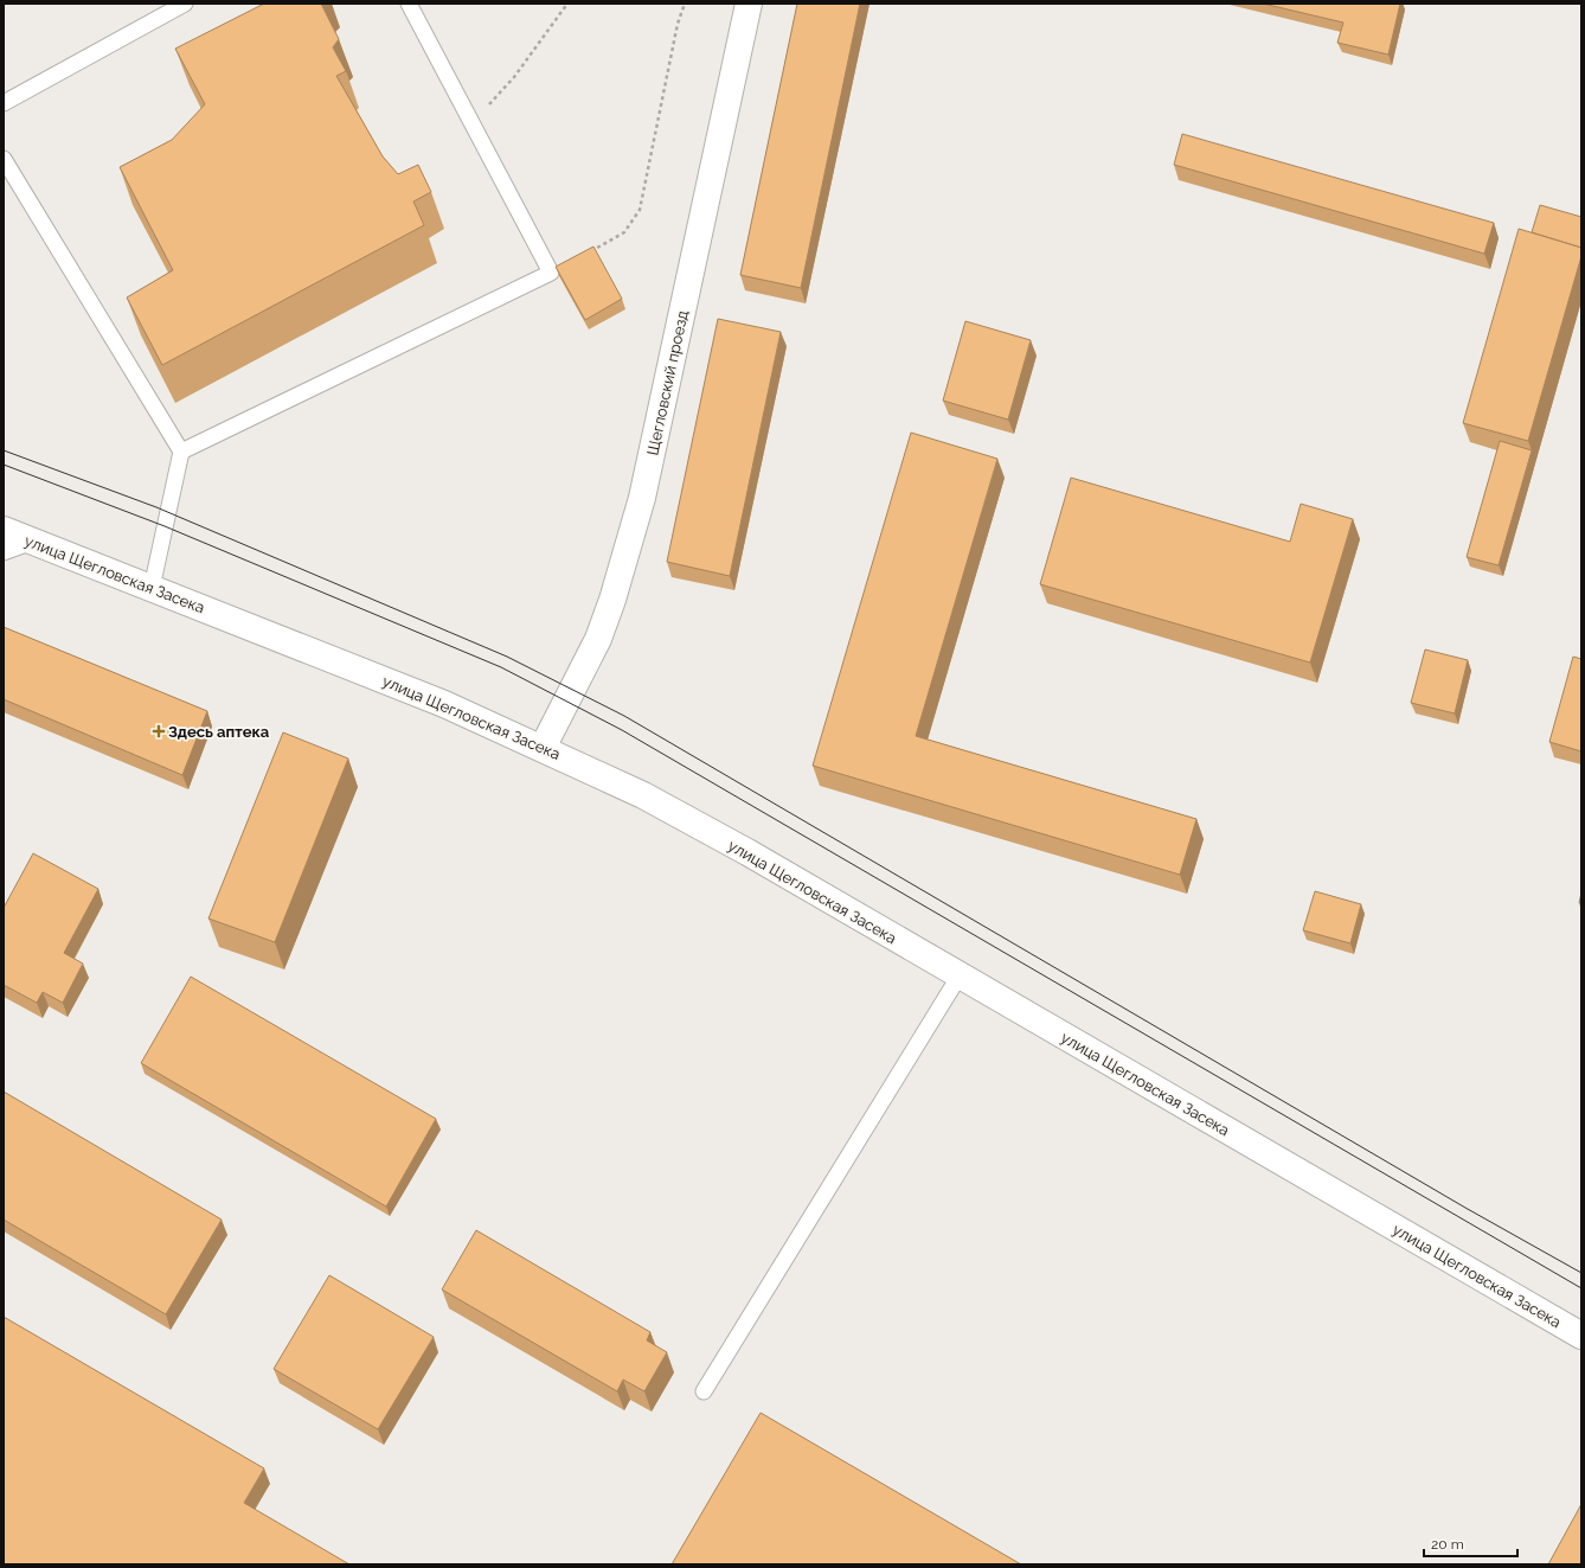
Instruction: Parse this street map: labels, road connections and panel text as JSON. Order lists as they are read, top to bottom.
{
  "streets": {
    "street": ["Щегловский проезд", "улица Щегловская Засека"]
  },
  "crossings": [
    ["Щегловский проезд", "улица Щегловская Засека"]
  ],
  "places": {
    "health": ["Здесь аптека"]
  },
  "scale_bar": "20 m"
}
